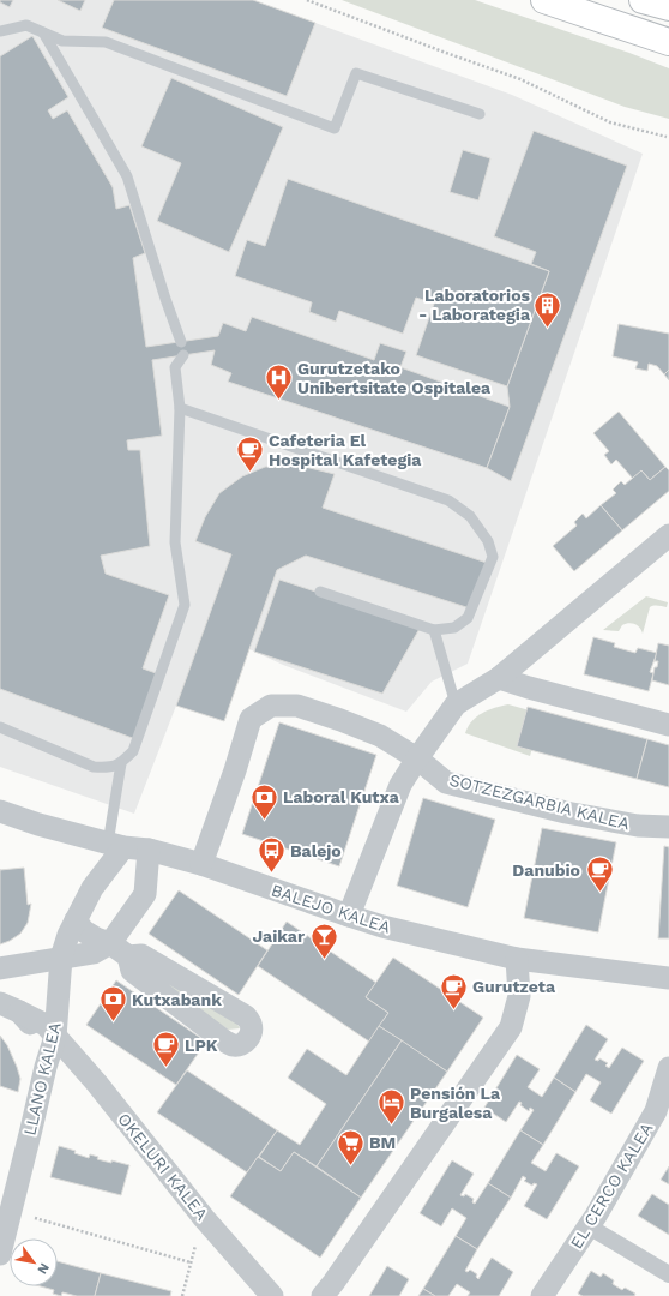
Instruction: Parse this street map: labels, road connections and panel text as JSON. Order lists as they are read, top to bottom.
{
  "streets": {
    "street": [
      "SOTZEZGARBIA KALEA",
      "BALEJO KALEA",
      "LLANO KALEA",
      "OKELURI KALEA",
      "EL CERCO KALEA"
    ]
  },
  "crossings": [
    ["SOTZEZGARBIA KALEA", "BALEJO KALEA"],
    ["BALEJO KALEA", "LLANO KALEA"],
    ["LLANO KALEA", "OKELURI KALEA"]
  ],
  "places": {
    "building": ["Laboratorios - Laborategia"],
    "hospital": ["Gurutzetako Unibertsitate Ospitalea"],
    "cafe": [
      "Cafeteria El Hospital Kafetegia",
      "Danubio",
      "Gurutzeta",
      "LPK"
    ],
    "bank": ["Laboral Kutxa", "Kutxabank"],
    "bus stop": ["Balejo"],
    "bar": ["Jaikar"],
    "hotel": ["Pensión La Burgalesa"],
    "supermarket": ["BM"]
  },
  "north": "bottom right"
}
